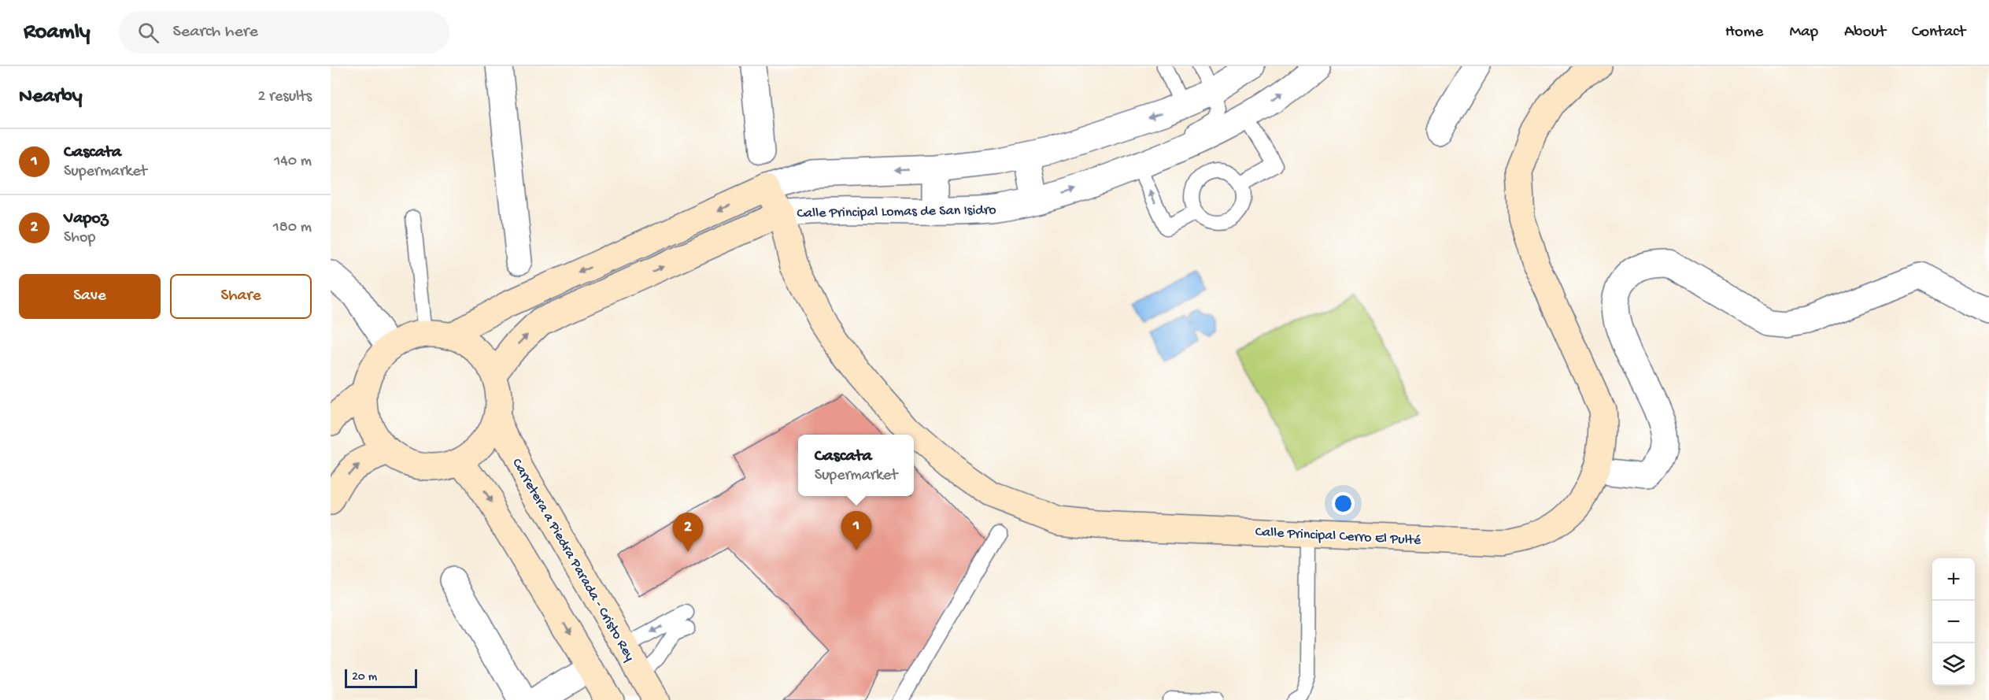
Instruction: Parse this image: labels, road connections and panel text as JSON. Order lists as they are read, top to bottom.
{
  "streets": {
    "street": ["Calle Principal Lomas de San Isidro", "Calle Principal Cerro El Pulté", "Carretera a Piedra Parada - Cristo Rey"]
  },
  "crossings": [
    ["Calle Principal Lomas de San Isidro", "Calle Principal Cerro El Pulté"]
  ],
  "scale_bar": "20 m",
  "page": {
    "header": "Roamly",
    "search": "Search here",
    "nav": [
      "Home",
      "Map",
      "About",
      "Contact"
    ],
    "heading": ["Nearby", "2 results"],
    "list": [
      {
        "mark": "1",
        "name": "Cascata",
        "note": "Supermarket",
        "value": "140 m"
      },
      {
        "mark": "2",
        "name": "Vapoz",
        "note": "Shop",
        "value": "180 m"
      }
    ],
    "buttons": ["Save", "Share"],
    "popup": ["Cascata", "Supermarket"],
    "pins": ["1", "2"],
    "map_buttons": ["+", "−"],
    "scale": "20 m"
  }
}
